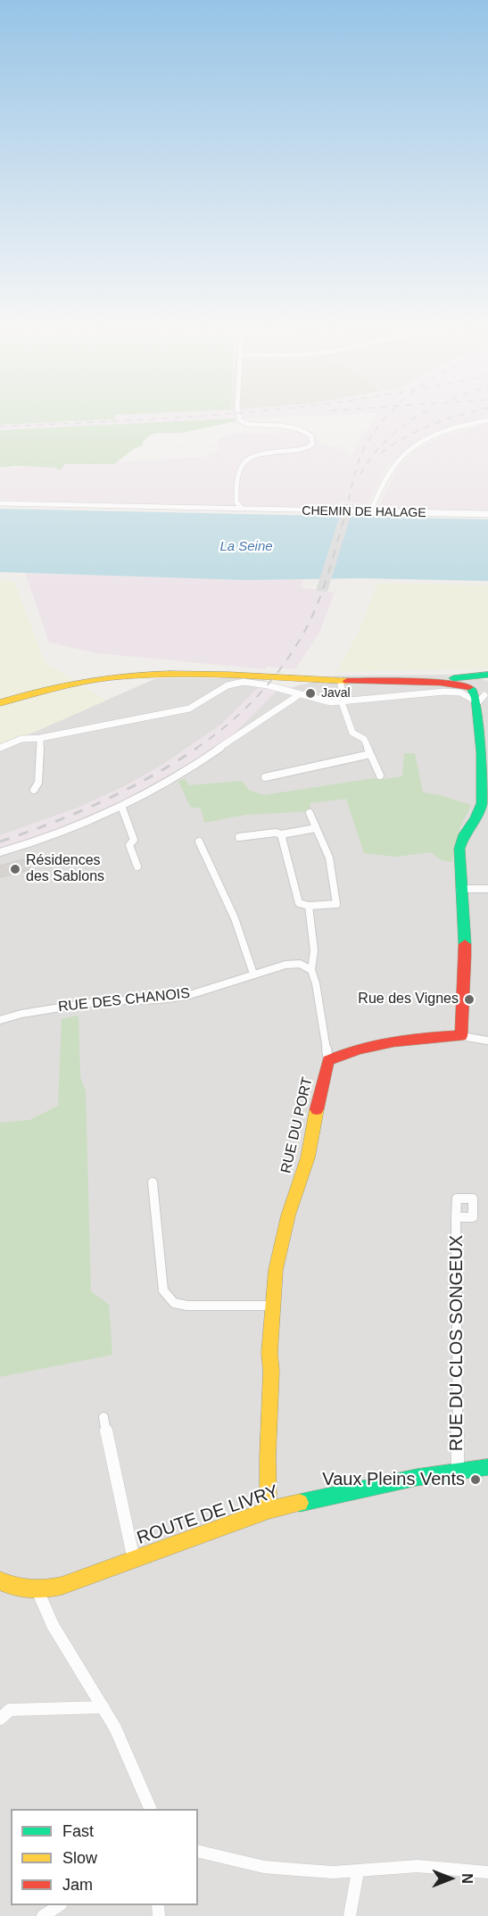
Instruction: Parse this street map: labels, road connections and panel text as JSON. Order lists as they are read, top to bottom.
{
  "streets": {
    "street": [
      "CHEMIN DE HALAGE",
      "RUE DES CHANOIS",
      "RUE DU PORT",
      "RUE DU CLOS SONGEUX",
      "ROUTE DE LIVRY"
    ]
  },
  "crossings": [
    ["RUE DU PORT", "ROUTE DE LIVRY"],
    ["RUE DU CLOS SONGEUX", "ROUTE DE LIVRY"]
  ],
  "water": ["La Seine"],
  "places": [
    "Javal",
    "Résidences des Sablons",
    "Rue des Vignes",
    "Vaux Pleins Vents"
  ],
  "legend": ["Fast", "Slow", "Jam"],
  "north": "right"
}
